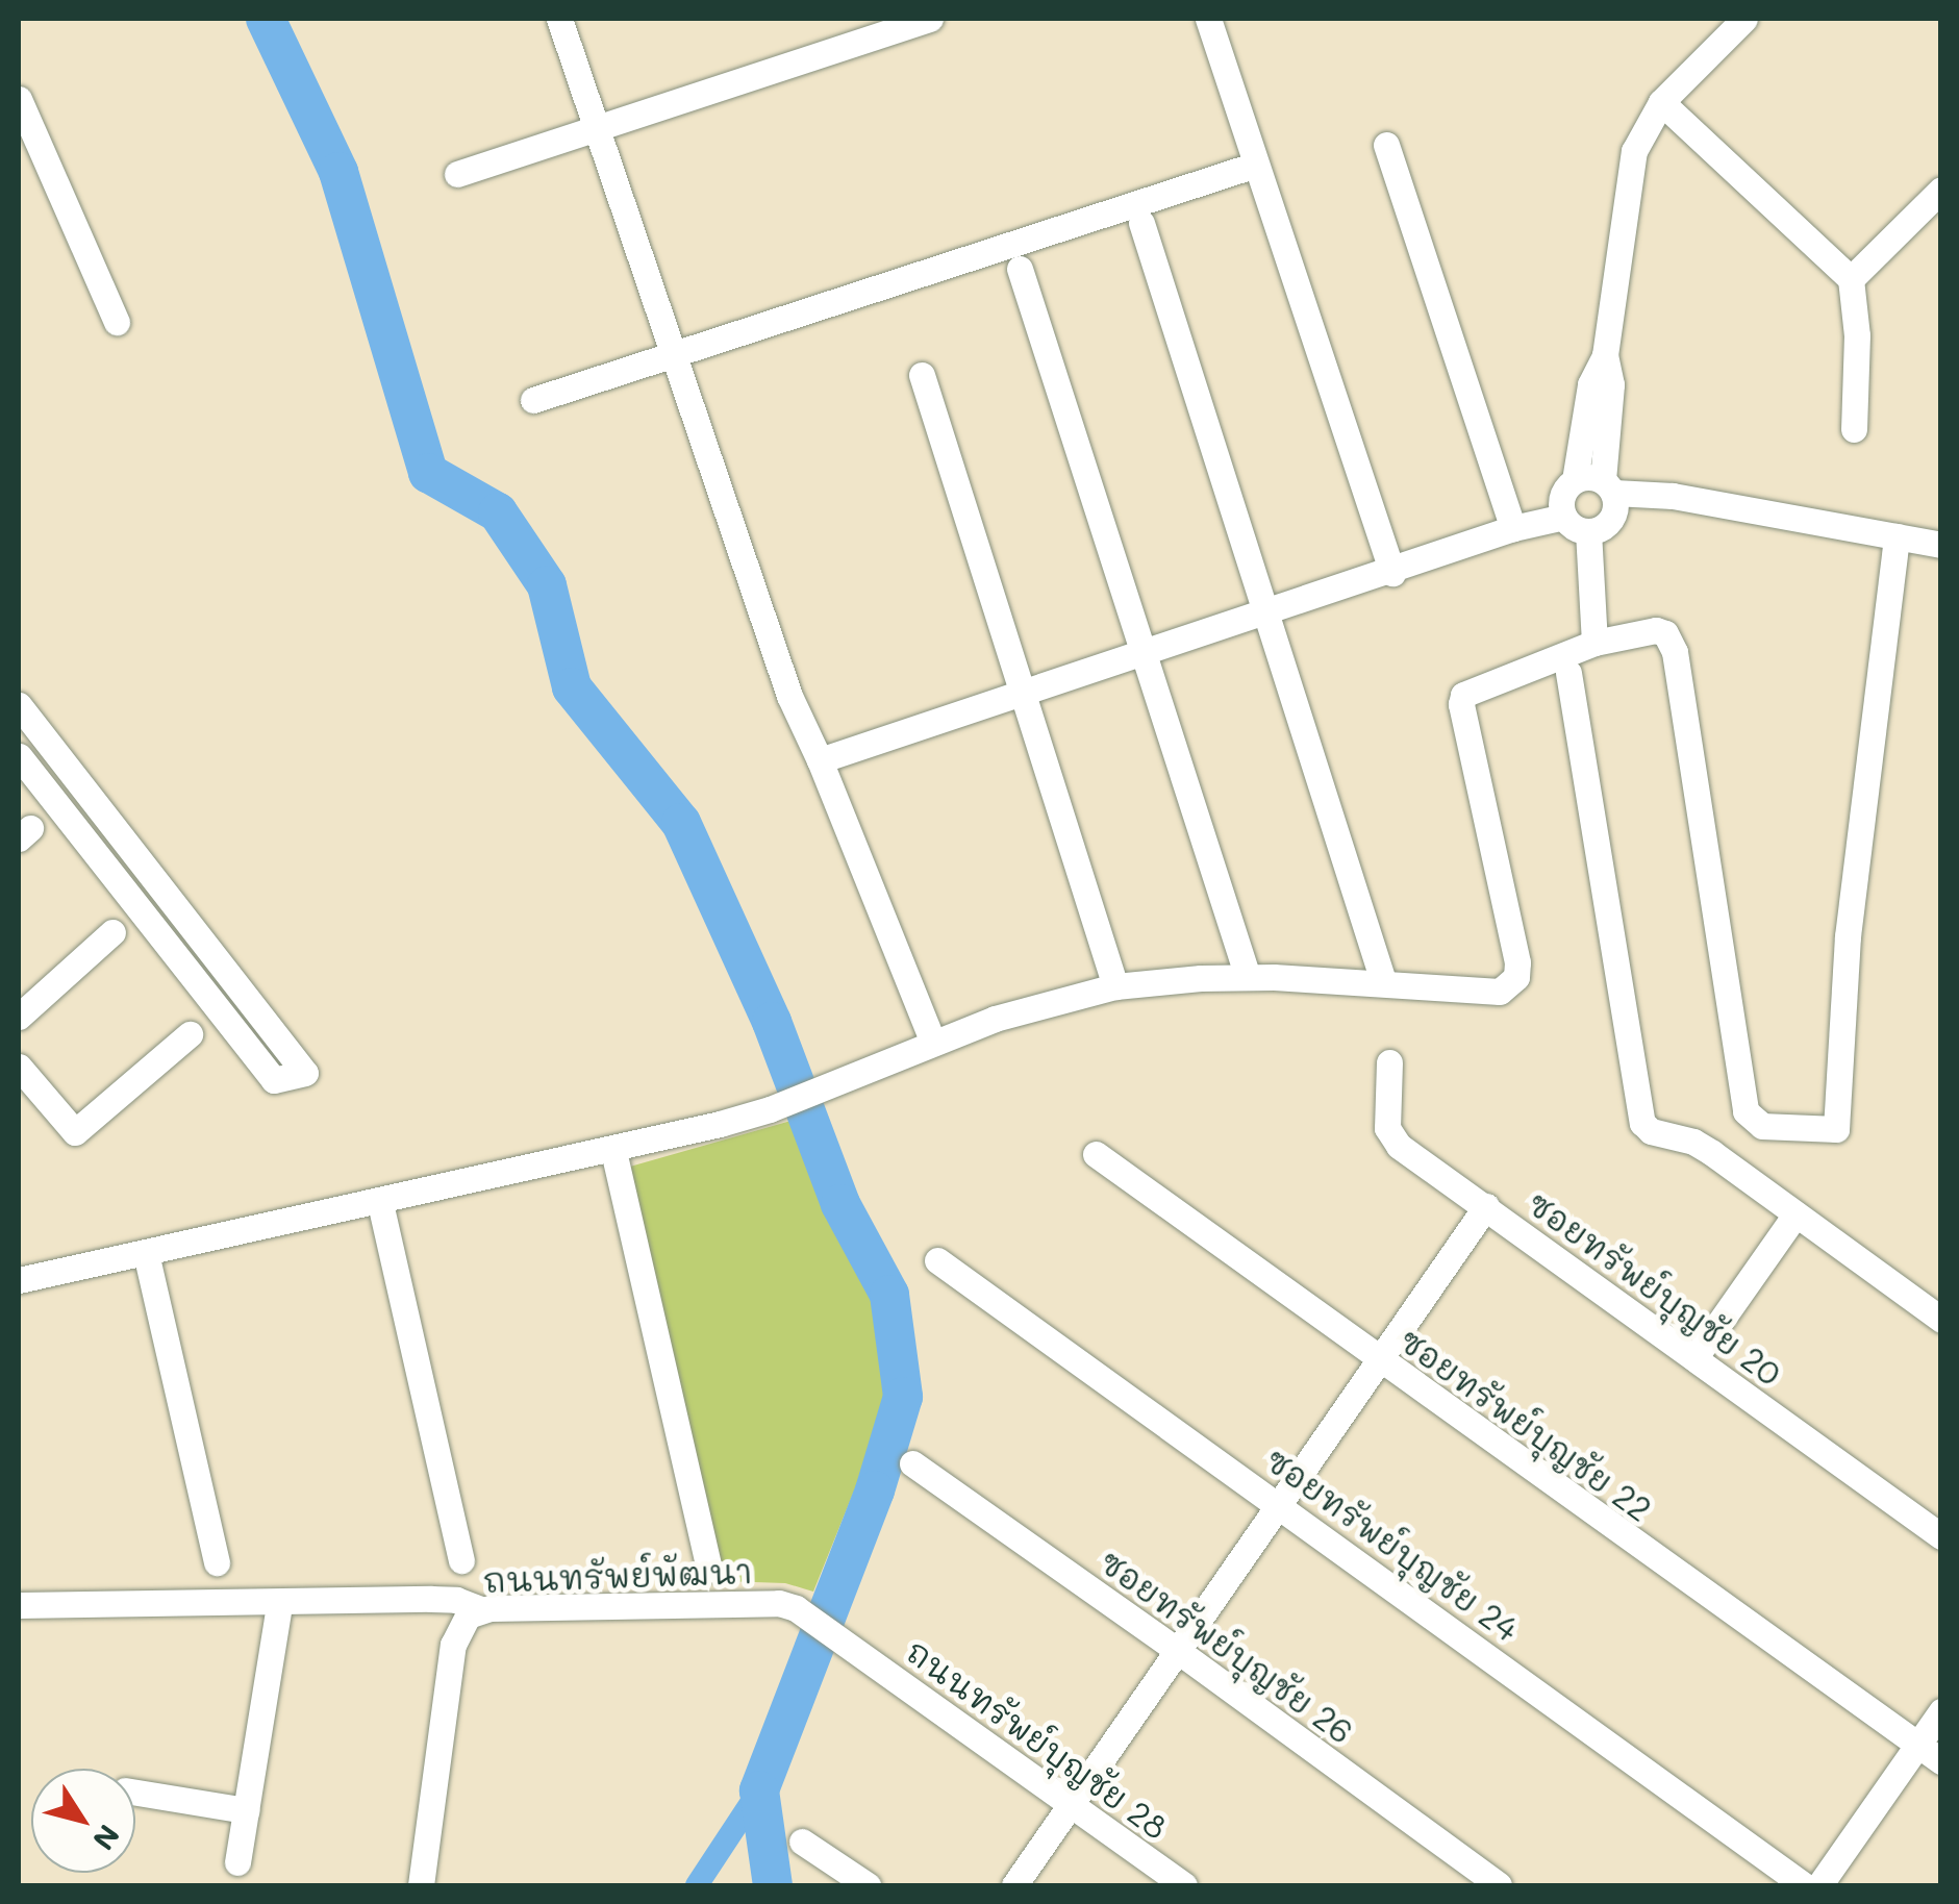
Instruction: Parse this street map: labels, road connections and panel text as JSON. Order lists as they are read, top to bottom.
{
  "streets": {
    "street": [
      "ซอยทรัพย์บุญชัย 20",
      "ซอยทรัพย์บุญชัย 22",
      "ซอยทรัพย์บุญชัย 24",
      "ถนนทรัพย์พัฒนา",
      "ซอยทรัพย์บุญชัย 26",
      "ถนนทรัพย์บุญชัย 28"
    ]
  },
  "crossings": [
    ["ถนนทรัพย์พัฒนา", "ถนนทรัพย์บุญชัย 28"]
  ],
  "north": "bottom right"
}
